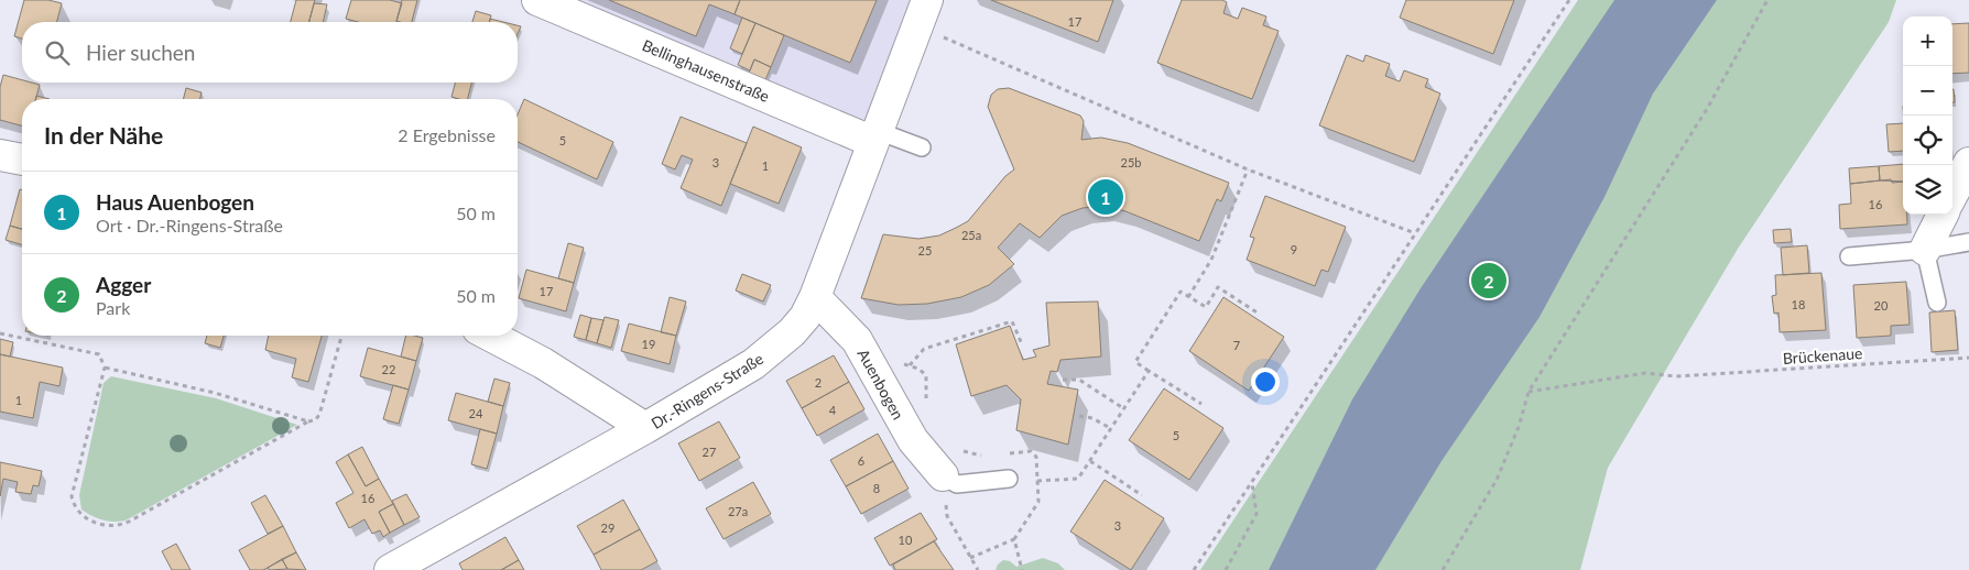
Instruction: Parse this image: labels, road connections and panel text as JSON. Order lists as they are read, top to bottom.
{
  "streets": {
    "street": ["Bellinghausenstraße", "Auenbogen", "Dr.-Ringens-Straße"],
    "path": ["Brückenaue"]
  },
  "crossings": [
    ["Bellinghausenstraße", "Dr.-Ringens-Straße"],
    ["Auenbogen", "Dr.-Ringens-Straße"]
  ],
  "house_numbers": [
    "17",
    "5",
    "3",
    "25b",
    "1",
    "16",
    "25a",
    "9",
    "25",
    "17",
    "18",
    "20",
    "19",
    "7",
    "22",
    "2",
    "1",
    "4",
    "24",
    "5",
    "27",
    "6",
    "8",
    "16",
    "27a",
    "3",
    "29",
    "10"
  ],
  "page": {
    "map_buttons": ["+", "−"],
    "search": "Hier suchen",
    "heading": ["In der Nähe", "2 Ergebnisse"],
    "list": [
      {
        "mark": "1",
        "name": "Haus Auenbogen",
        "note": "Ort · Dr.-Ringens-Straße",
        "value": "50 m"
      },
      {
        "mark": "2",
        "name": "Agger",
        "note": "Park",
        "value": "50 m"
      }
    ],
    "pins": ["1", "2"]
  }
}
